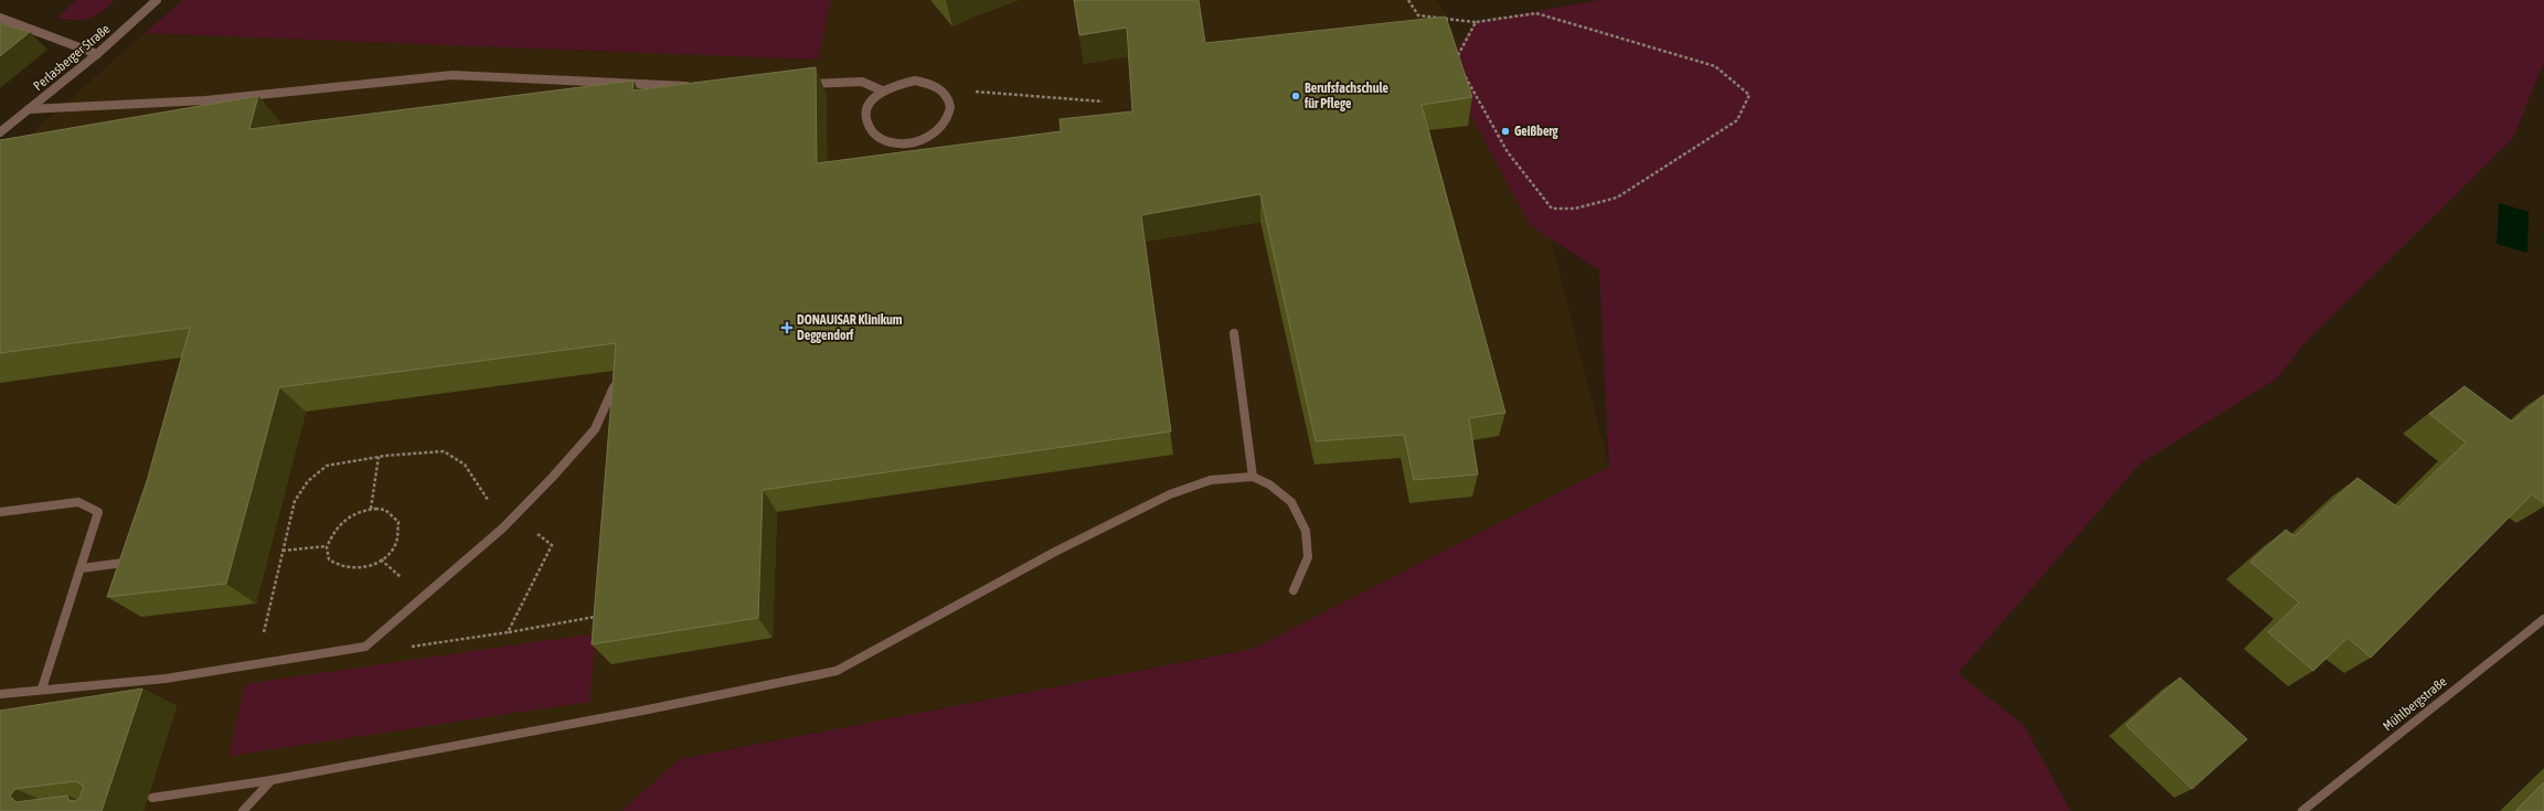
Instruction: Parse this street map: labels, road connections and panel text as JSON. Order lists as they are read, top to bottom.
{
  "streets": {
    "street": ["Perlasberger Straße", "Mühlbergstraße"]
  },
  "places": {
    "other": ["Berufsfachschule für Pflege", "Geißberg"],
    "health": ["DONAUISAR Klinikum Deggendorf"]
  }
}
